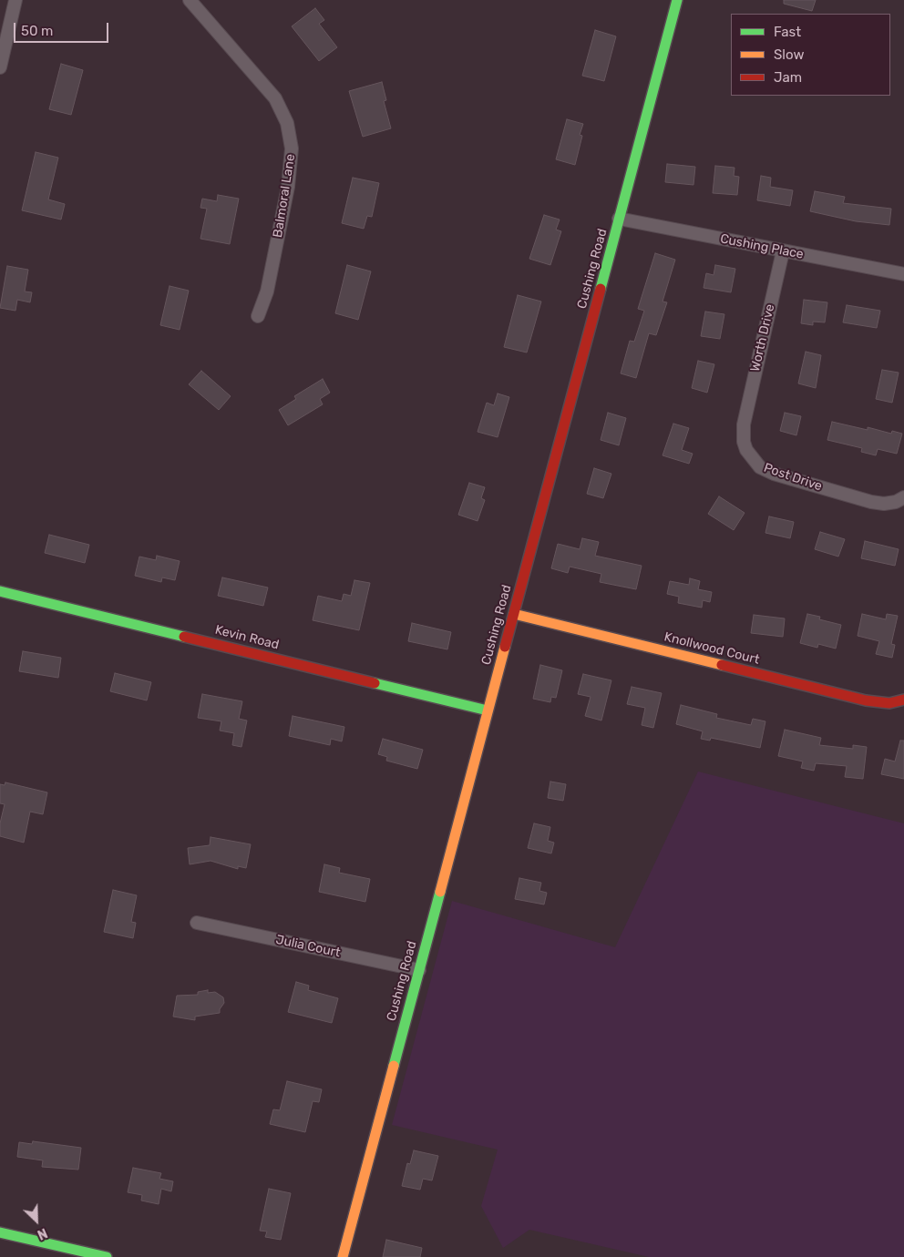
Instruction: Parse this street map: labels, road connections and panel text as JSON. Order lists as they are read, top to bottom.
{
  "streets": {
    "street": [
      "Balmoral Lane",
      "Cushing Place",
      "Cushing Road",
      "Worth Drive",
      "Post Drive",
      "Kevin Road",
      "Knollwood Court",
      "Julia Court"
    ]
  },
  "crossings": [
    ["Cushing Place", "Cushing Road"],
    ["Cushing Place", "Worth Drive"],
    ["Cushing Road", "Kevin Road"],
    ["Cushing Road", "Knollwood Court"],
    ["Cushing Road", "Julia Court"],
    ["Worth Drive", "Post Drive"]
  ],
  "legend": ["Fast", "Slow", "Jam"],
  "scale_bar": "50 m",
  "north": "bottom right"
}
